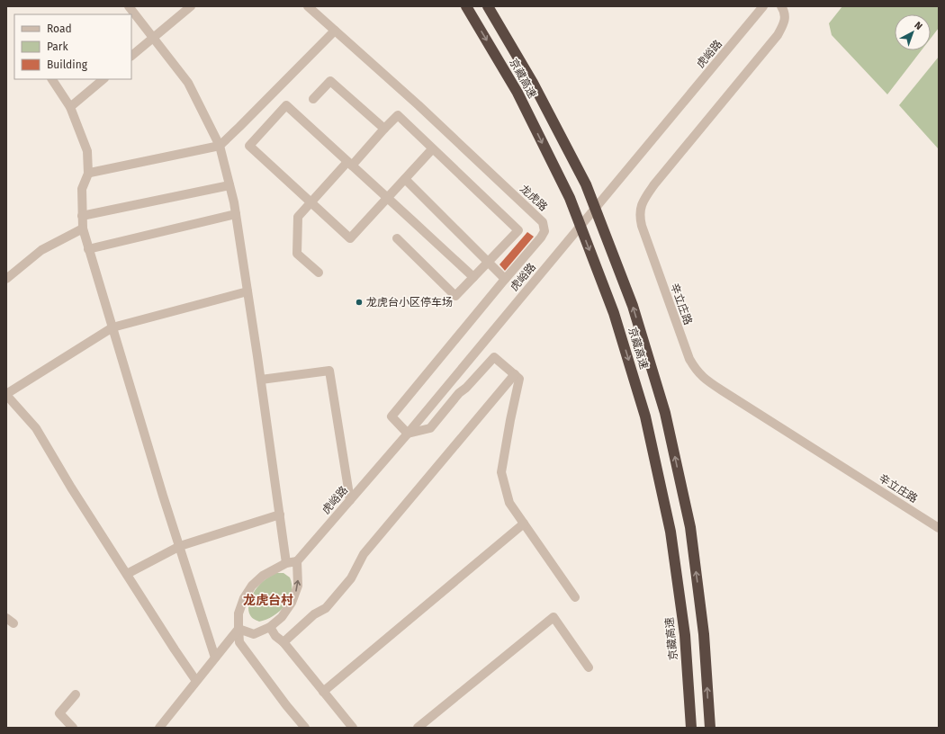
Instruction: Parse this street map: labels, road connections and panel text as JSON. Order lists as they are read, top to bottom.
{
  "streets": {
    "highway": ["京藏高速"],
    "street": ["虎峪路", "龙虎路", "辛立庄路"]
  },
  "crossings": [
    ["虎峪路", "龙虎路"]
  ],
  "districts": ["龙虎台村"],
  "places": ["龙虎台小区停车场"],
  "legend": ["Road", "Park", "Building"],
  "north": "top right"
}
